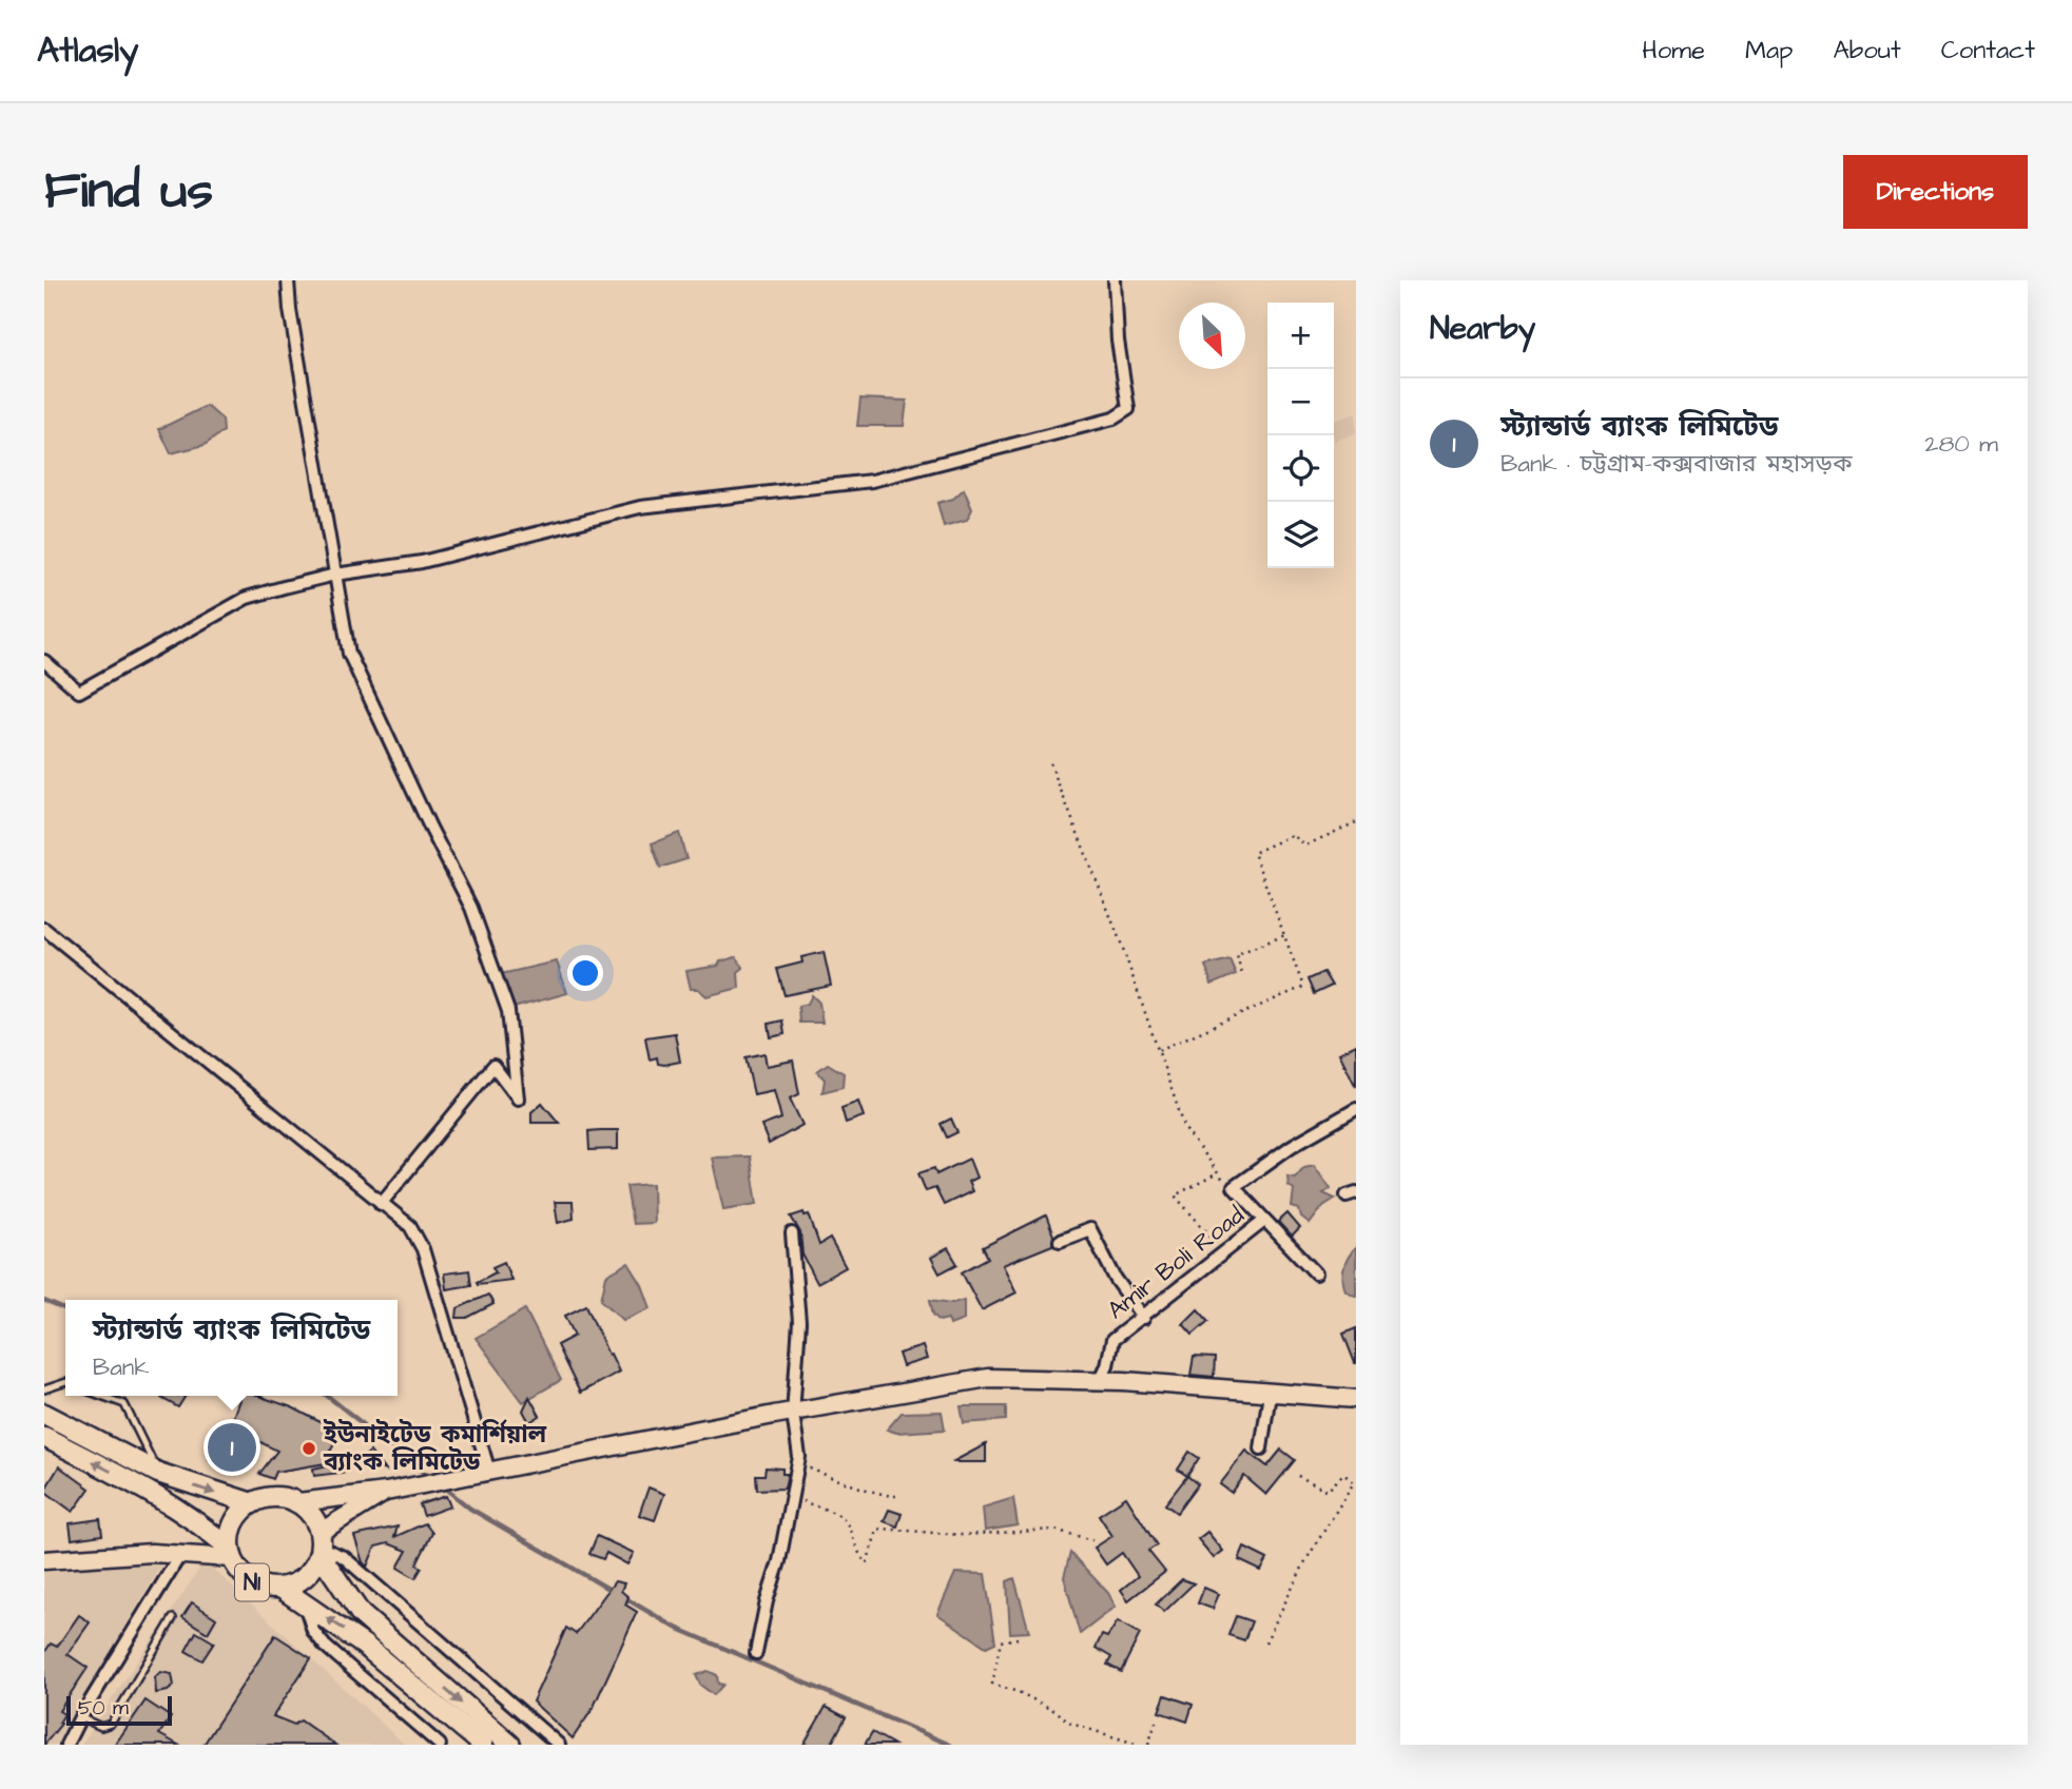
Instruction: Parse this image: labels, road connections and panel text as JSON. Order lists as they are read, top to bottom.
{
  "streets": {
    "highway": ["N1"],
    "street": ["Amir Boli Road"]
  },
  "places": ["ইউনাইটেড কমার্শিয়াল ব্যাংক লিমিটেড"],
  "scale_bar": "50 m",
  "north": "bottom right",
  "page": {
    "header": "Atlasly",
    "nav": [
      "Home",
      "Map",
      "About",
      "Contact"
    ],
    "buttons": "Directions",
    "title": "Find us",
    "heading": "Nearby",
    "map_buttons": ["+", "−"],
    "list": [
      {
        "mark": "1",
        "name": "স্ট্যান্ডার্ড ব্যাংক লিমিটেড",
        "note": "Bank · চট্টগ্রাম-কক্সবাজার মহাসড়ক",
        "value": "280 m"
      }
    ],
    "popup": ["স্ট্যান্ডার্ড ব্যাংক লিমিটেড", "Bank"],
    "pins": "1",
    "scale": "50 m"
  }
}
